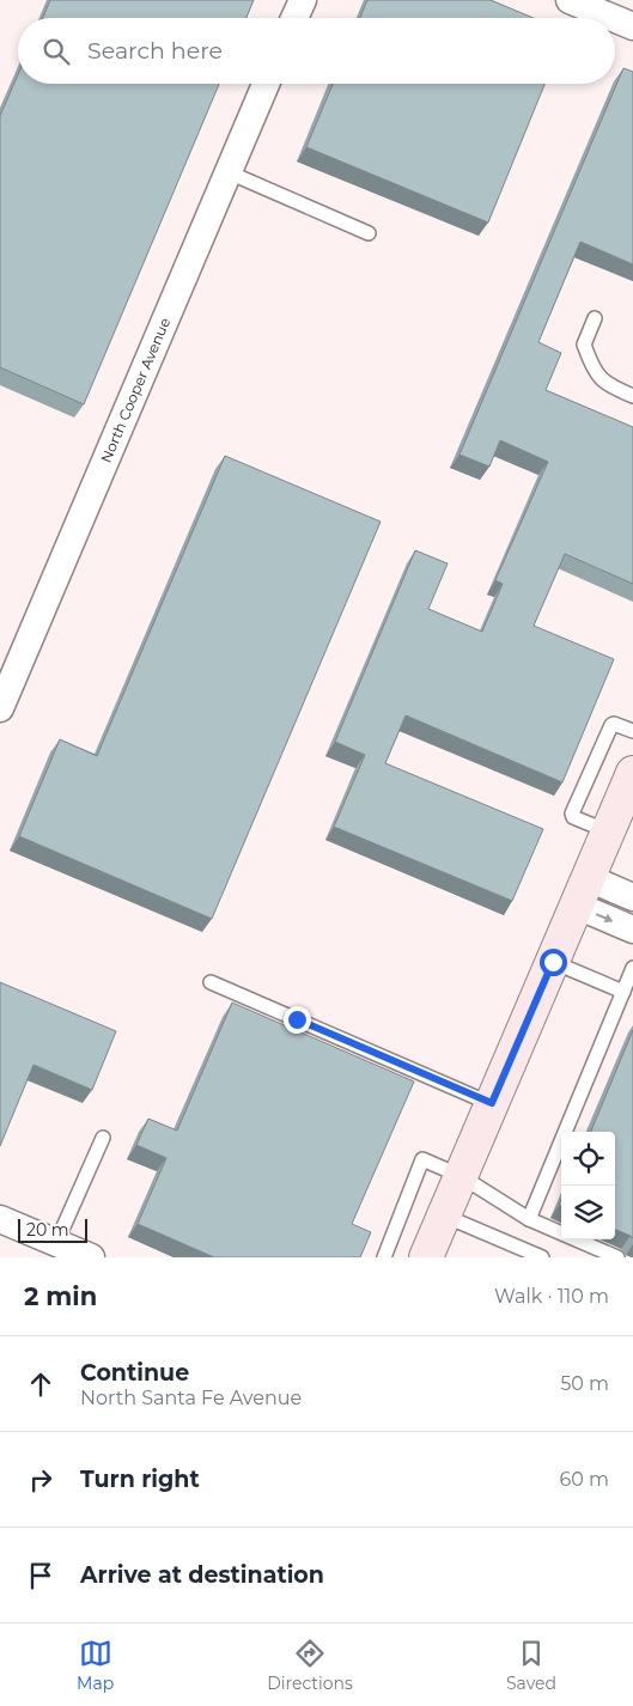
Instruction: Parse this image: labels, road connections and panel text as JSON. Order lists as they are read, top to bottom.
{
  "streets": {
    "street": ["North Cooper Avenue"]
  },
  "scale_bar": "20 m",
  "page": {
    "search": "Search here",
    "scale": "20 m",
    "heading": ["2 min", "Walk · 110 m"],
    "list": [
      ["Continue", "North Santa Fe Avenue", "50 m"],
      ["Turn right", "60 m"],
      "Arrive at destination"
    ],
    "nav": ["Map", "Directions", "Saved"]
  }
}
